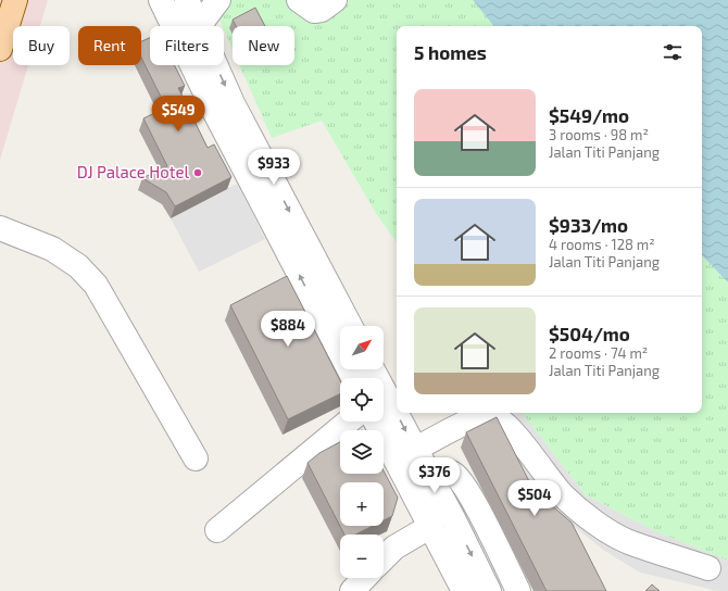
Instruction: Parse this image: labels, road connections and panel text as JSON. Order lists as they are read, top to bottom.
{
  "places": ["DJ Palace Hotel"],
  "north": "top right",
  "page": {
    "chip": [
      "Buy",
      "Rent",
      "Filters",
      "New"
    ],
    "heading": "5 homes",
    "list": [
      {
        "name": "$549/mo",
        "note": "3 rooms · 98 m² · Jalan Titi Panjang"
      },
      {
        "name": "$933/mo",
        "note": "4 rooms · 128 m² · Jalan Titi Panjang"
      },
      {
        "name": "$504/mo",
        "note": "2 rooms · 74 m² · Jalan Titi Panjang"
      }
    ],
    "price": [
      "$549",
      "$933",
      "$884",
      "$376",
      "$504"
    ],
    "map_buttons": ["+", "−"]
  }
}
